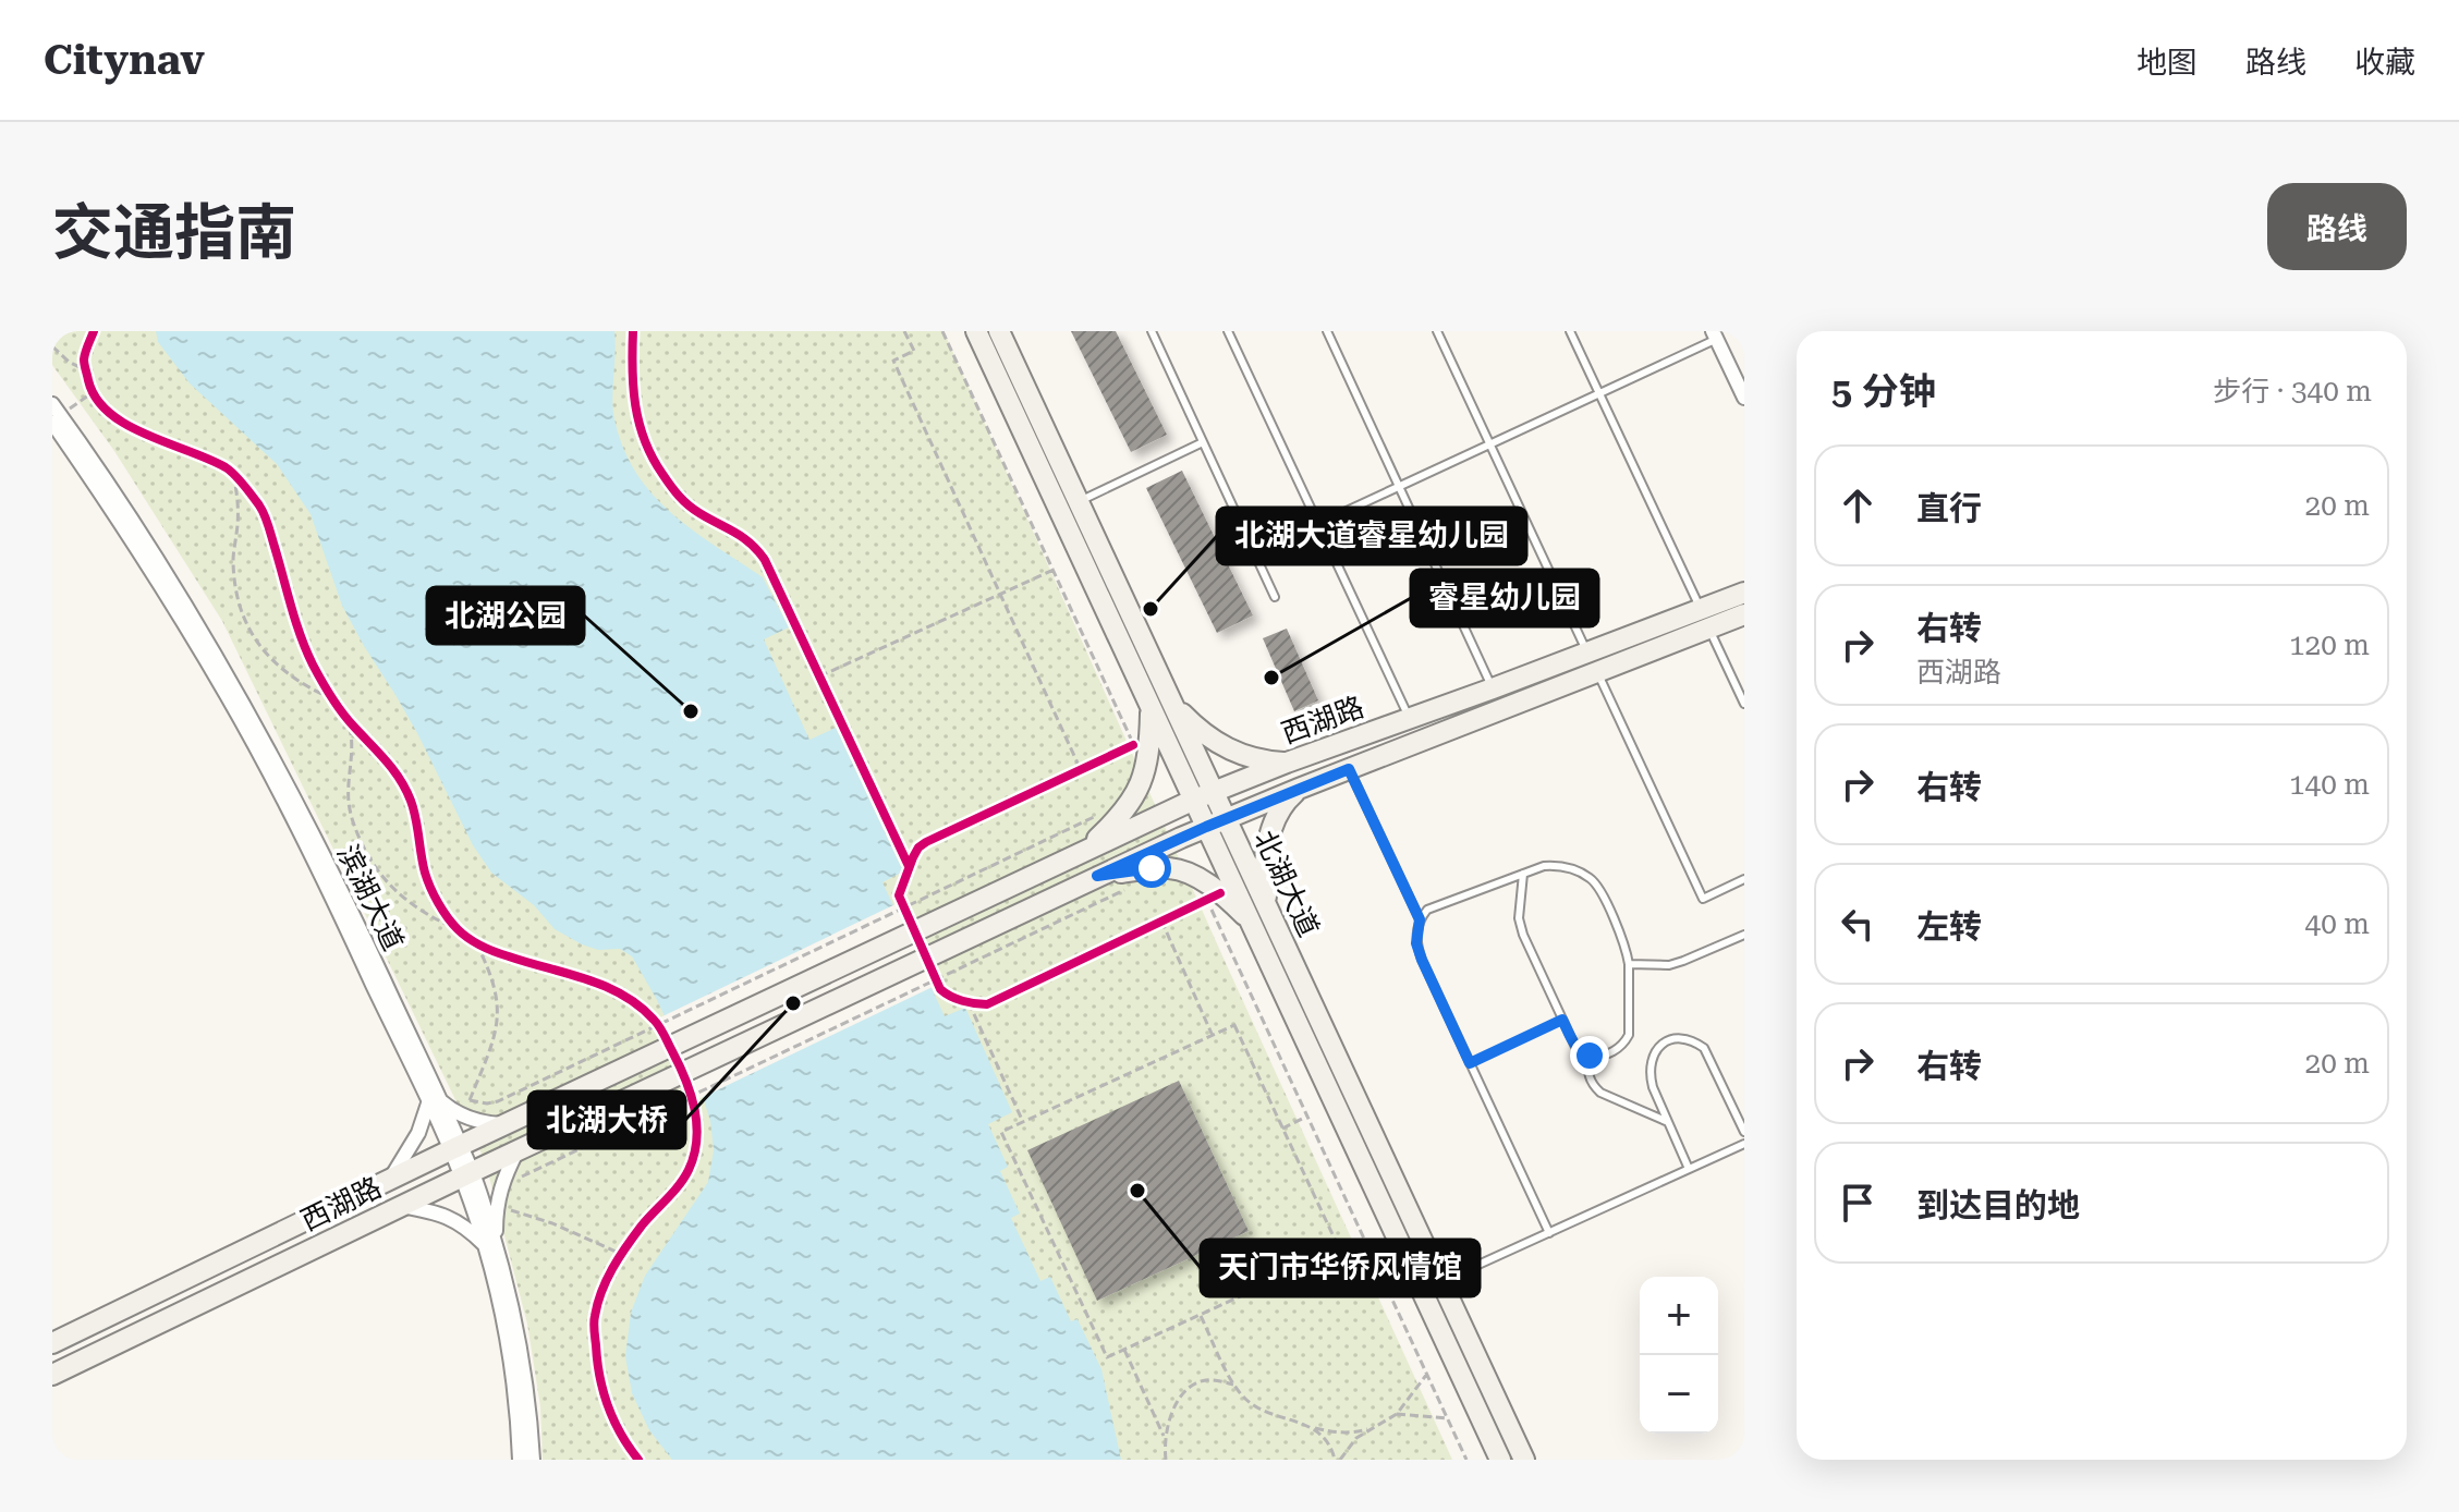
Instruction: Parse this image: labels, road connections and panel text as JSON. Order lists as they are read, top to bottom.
{
  "streets": {
    "main road": ["西湖路", "北湖大道"],
    "street": ["滨湖大道"]
  },
  "crossings": [
    ["西湖路", "北湖大道"],
    ["西湖路", "滨湖大道"]
  ],
  "places": [
    "北湖大道睿星幼儿园",
    "睿星幼儿园",
    "北湖公园",
    "北湖大桥",
    "天门市华侨风情馆"
  ],
  "page": {
    "header": "Citynav",
    "nav": ["地图", "路线", "收藏"],
    "title": "交通指南",
    "buttons": "路线",
    "heading": ["5 分钟", "步行 · 340 m"],
    "list": [
      ["直行", "20 m"],
      ["右转", "西湖路", "120 m"],
      ["右转", "140 m"],
      ["左转", "40 m"],
      ["右转", "20 m"],
      "到达目的地"
    ],
    "map_buttons": ["+", "−"]
  }
}
